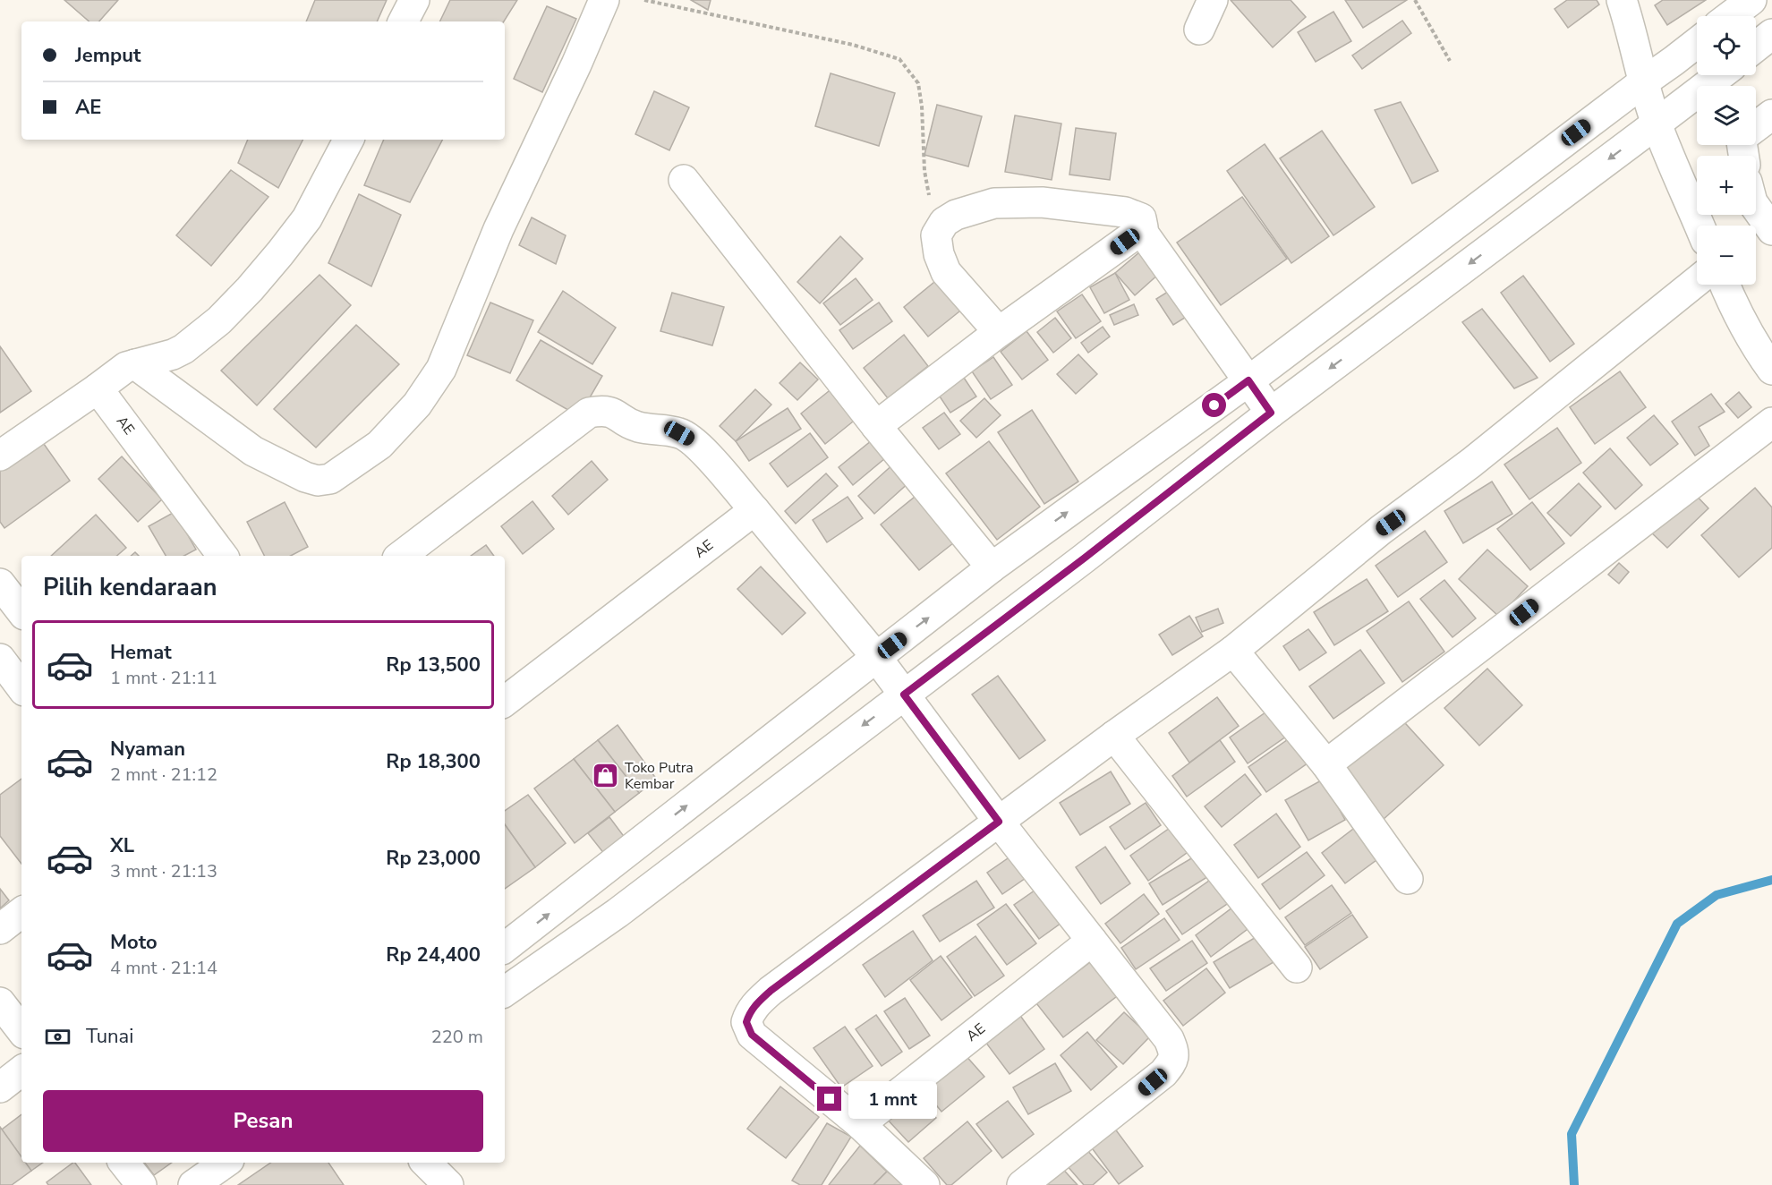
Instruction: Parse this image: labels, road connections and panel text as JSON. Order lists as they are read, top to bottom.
{
  "streets": {
    "street": ["AE"]
  },
  "places": {
    "shop": ["Toko Putra Kembar"]
  },
  "page": {
    "map_buttons": ["+", "−"],
    "banner": ["Jemput", "AE"],
    "heading": "Pilih kendaraan",
    "list": [
      {
        "name": "Hemat",
        "note": "1 mnt · 21:11",
        "value": "Rp 13,500"
      },
      {
        "name": "Nyaman",
        "note": "2 mnt · 21:12",
        "value": "Rp 18,300"
      },
      {
        "name": "XL",
        "note": "3 mnt · 21:13",
        "value": "Rp 23,000"
      },
      {
        "name": "Moto",
        "note": "4 mnt · 21:14",
        "value": "Rp 24,400"
      }
    ],
    "pay": ["Tunai", "220 m"],
    "buttons": "Pesan",
    "bubble": "1 mnt"
  }
}
